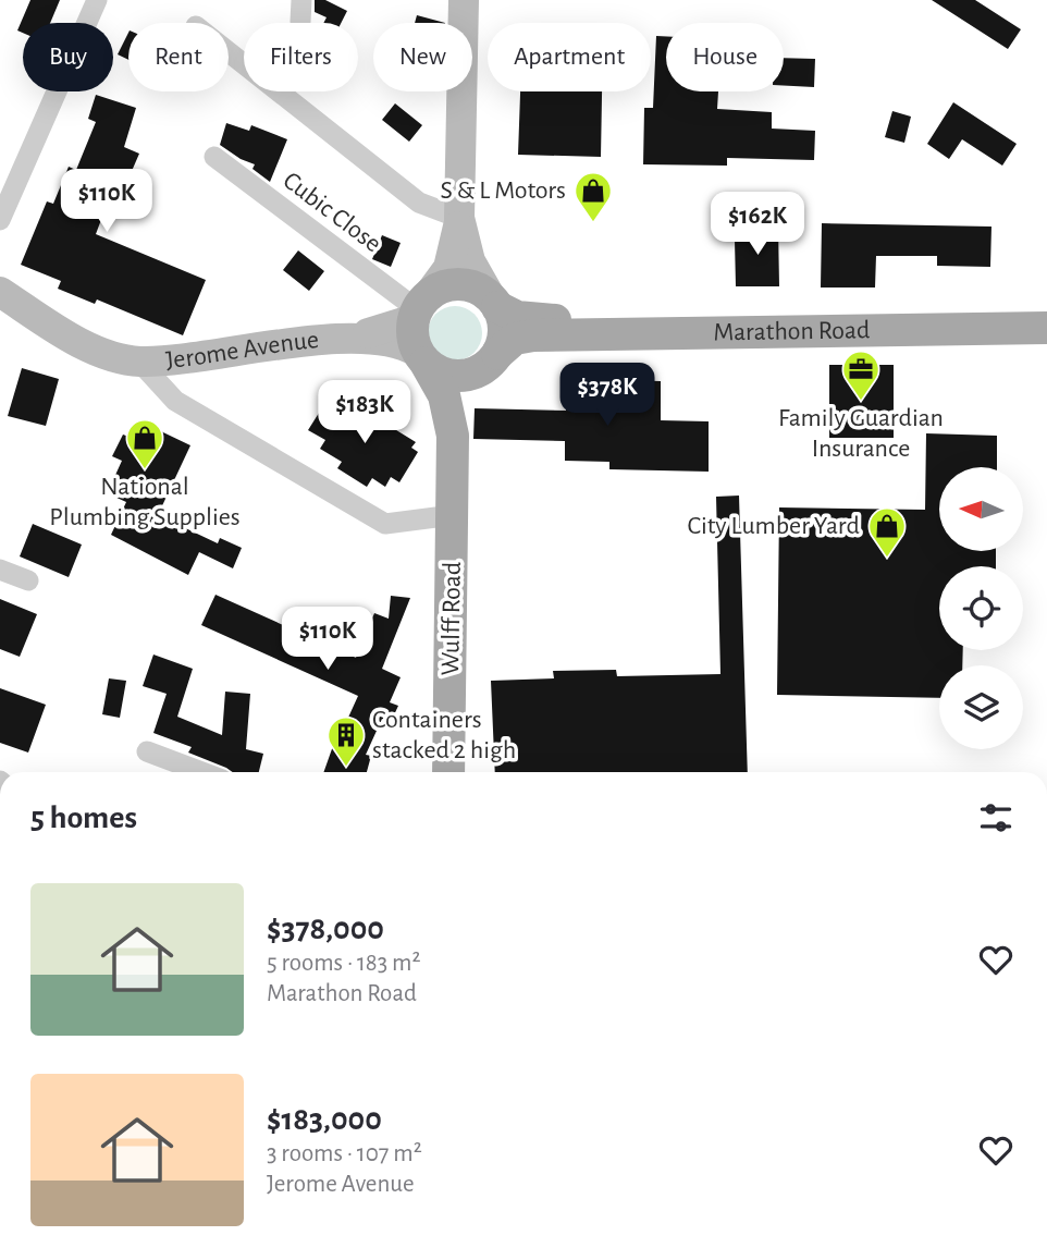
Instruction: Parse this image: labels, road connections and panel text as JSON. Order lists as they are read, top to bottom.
{
  "streets": {
    "main road": ["Marathon Road", "Wulff Road"],
    "street": ["Cubic Close", "Jerome Avenue"]
  },
  "crossings": [
    ["Cubic Close", "Marathon Road"],
    ["Cubic Close", "Jerome Avenue"],
    ["Cubic Close", "Wulff Road"],
    ["Marathon Road", "Jerome Avenue"],
    ["Marathon Road", "Wulff Road"],
    ["Jerome Avenue", "Wulff Road"]
  ],
  "places": {
    "shop": ["S & L Motors", "National Plumbing Supplies", "City Lumber Yard"],
    "office": ["Family Guardian Insurance"],
    "building": ["Containers stacked 2 high"]
  },
  "north": "left",
  "page": {
    "chip": [
      "Buy",
      "Rent",
      "Filters",
      "New",
      "Apartment",
      "House"
    ],
    "price": [
      "$110K",
      "$162K",
      "$378K",
      "$183K",
      "$110K"
    ],
    "heading": "5 homes",
    "list": [
      {
        "name": "$378,000",
        "note": "5 rooms · 183 m² · Marathon Road"
      },
      {
        "name": "$183,000",
        "note": "3 rooms · 107 m² · Jerome Avenue"
      }
    ]
  }
}
